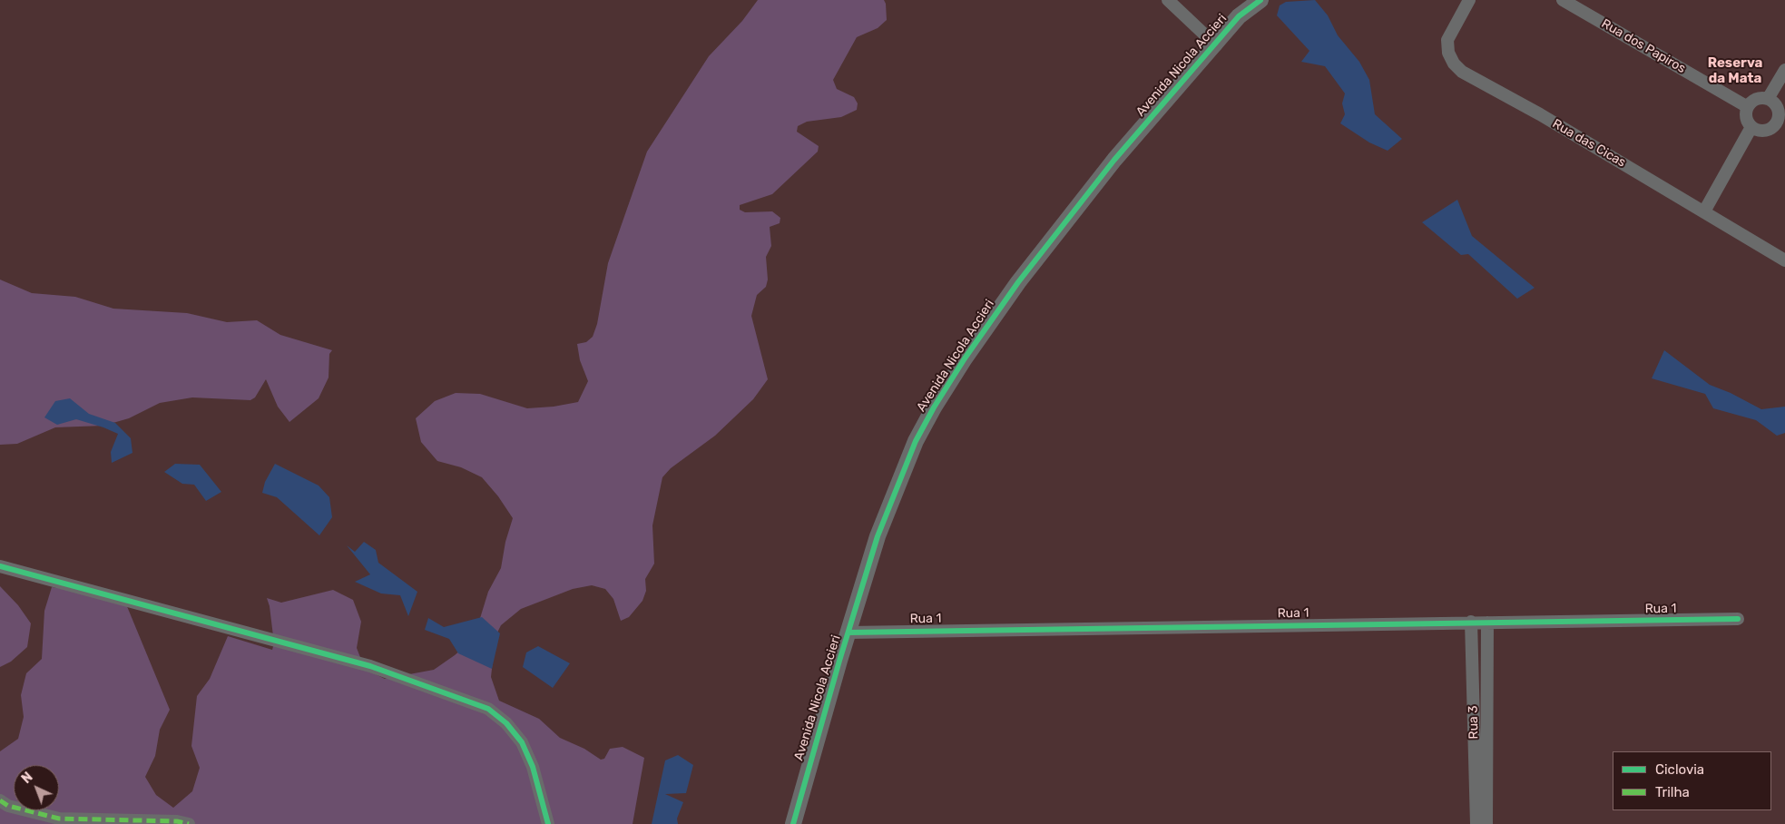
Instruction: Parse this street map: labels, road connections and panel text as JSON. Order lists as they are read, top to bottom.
{
  "streets": {
    "street": [
      "Rua dos Papiros",
      "Avenida Nicola Accieri",
      "Rua das Cicas",
      "Rua 1",
      "Rua 3"
    ]
  },
  "crossings": [
    ["Avenida Nicola Accieri", "Rua 1"],
    ["Rua 1", "Rua 3"]
  ],
  "districts": ["Reserva da Mata"],
  "legend": ["Ciclovia", "Trilha"],
  "north": "top left"
}
